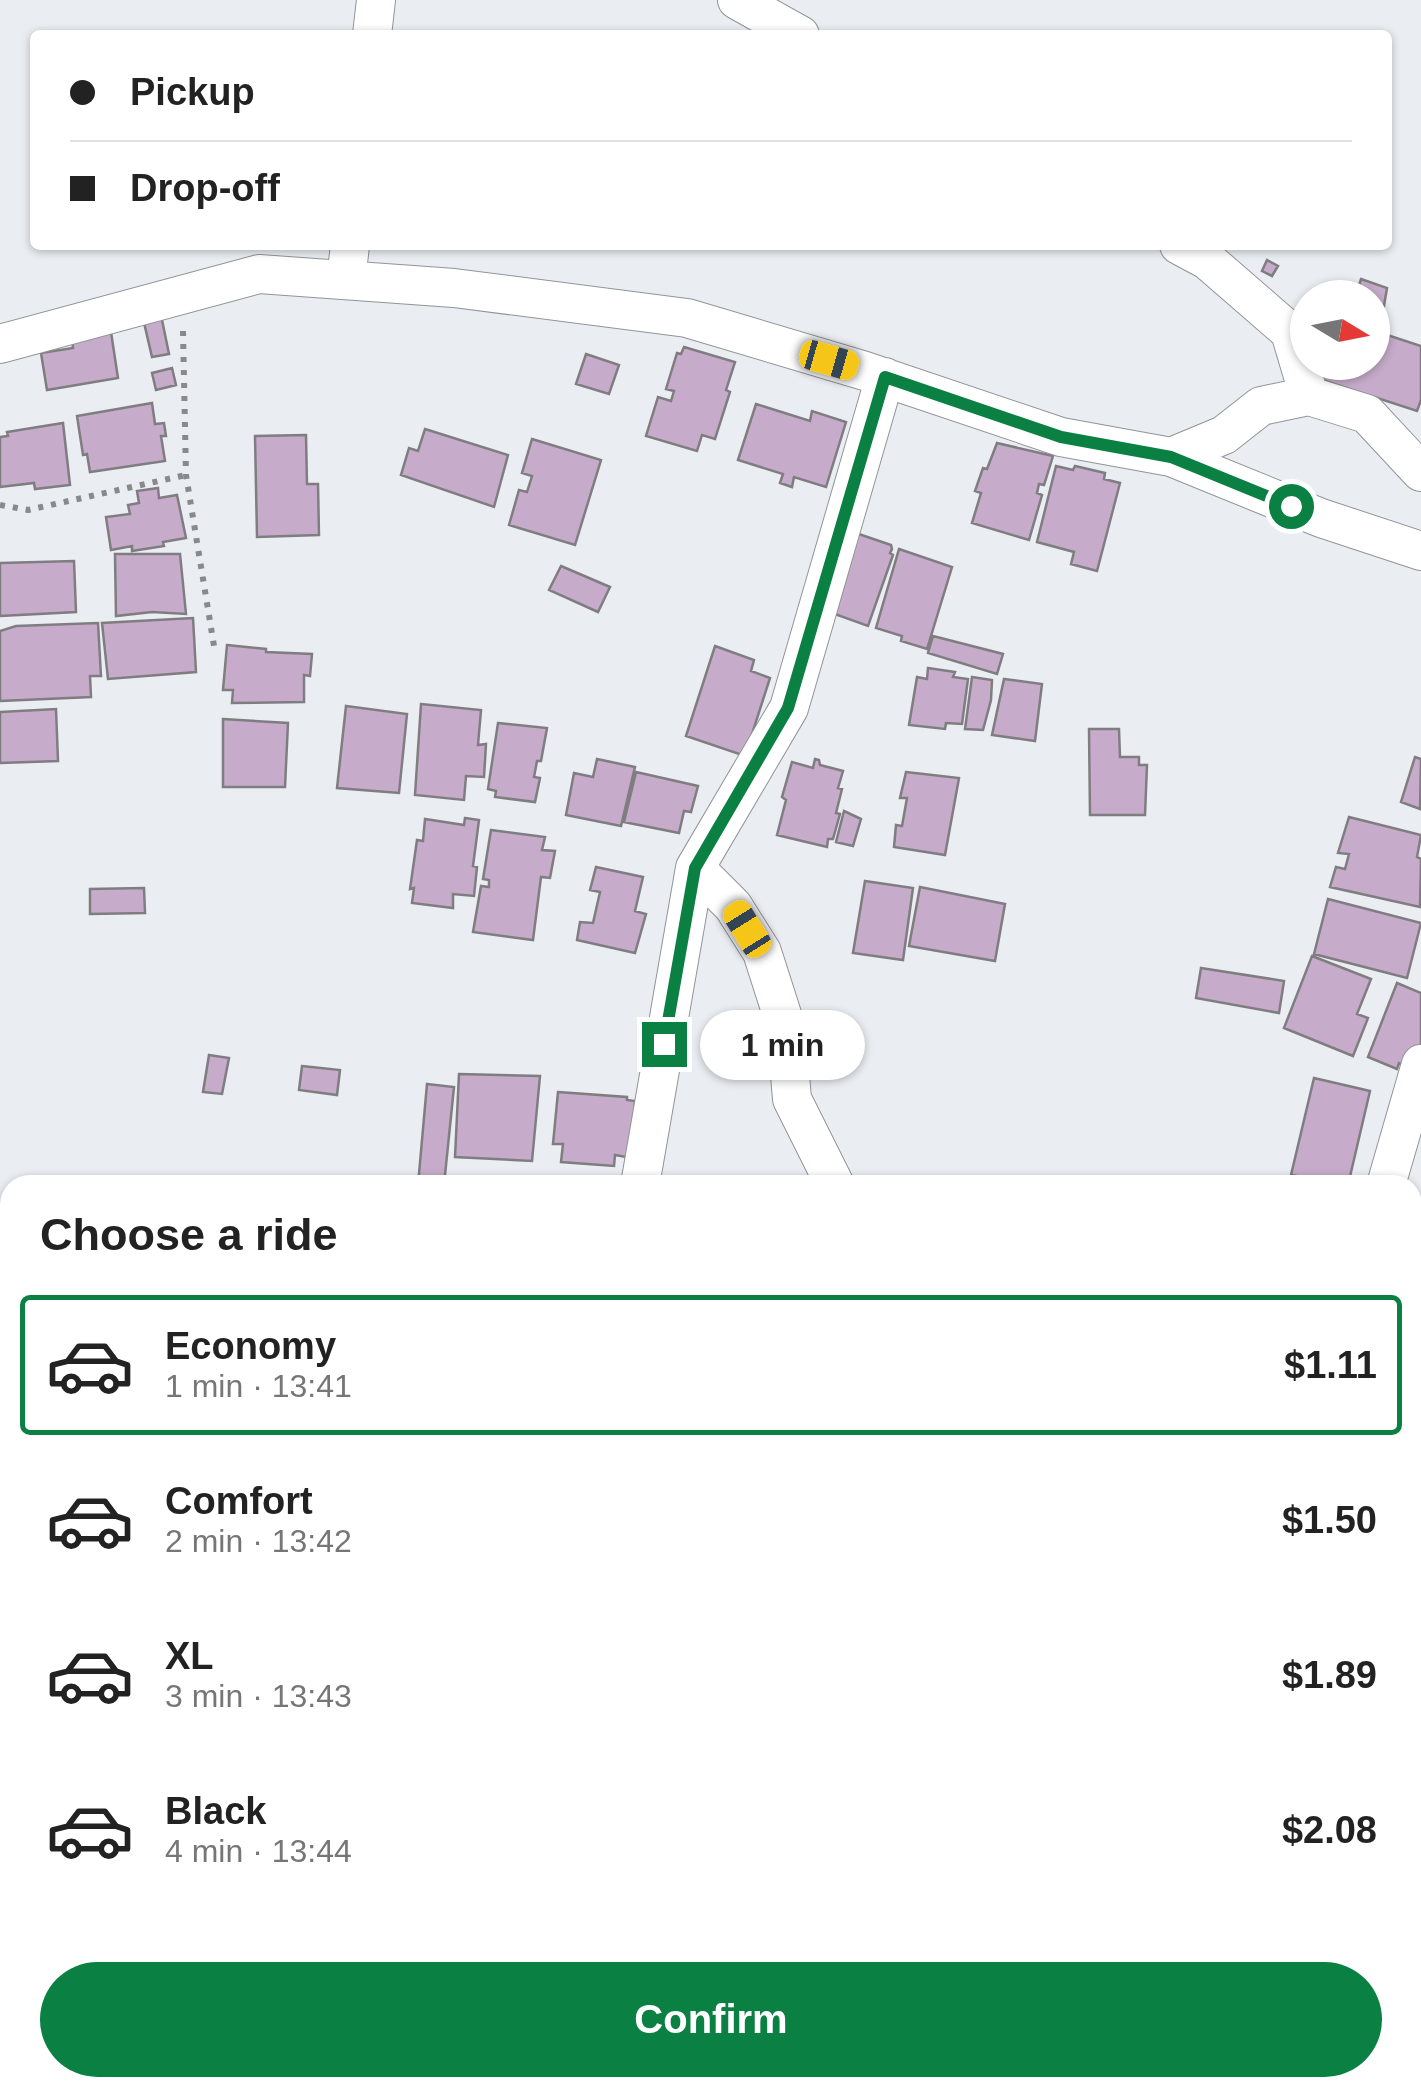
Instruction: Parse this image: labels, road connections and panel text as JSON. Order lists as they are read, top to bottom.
{
  "north": "right",
  "page": {
    "banner": ["Pickup", "Drop-off"],
    "bubble": "1 min",
    "heading": "Choose a ride",
    "list": [
      {
        "name": "Economy",
        "note": "1 min · 13:41",
        "value": "$1.11"
      },
      {
        "name": "Comfort",
        "note": "2 min · 13:42",
        "value": "$1.50"
      },
      {
        "name": "XL",
        "note": "3 min · 13:43",
        "value": "$1.89"
      },
      {
        "name": "Black",
        "note": "4 min · 13:44",
        "value": "$2.08"
      }
    ],
    "buttons": "Confirm"
  }
}
